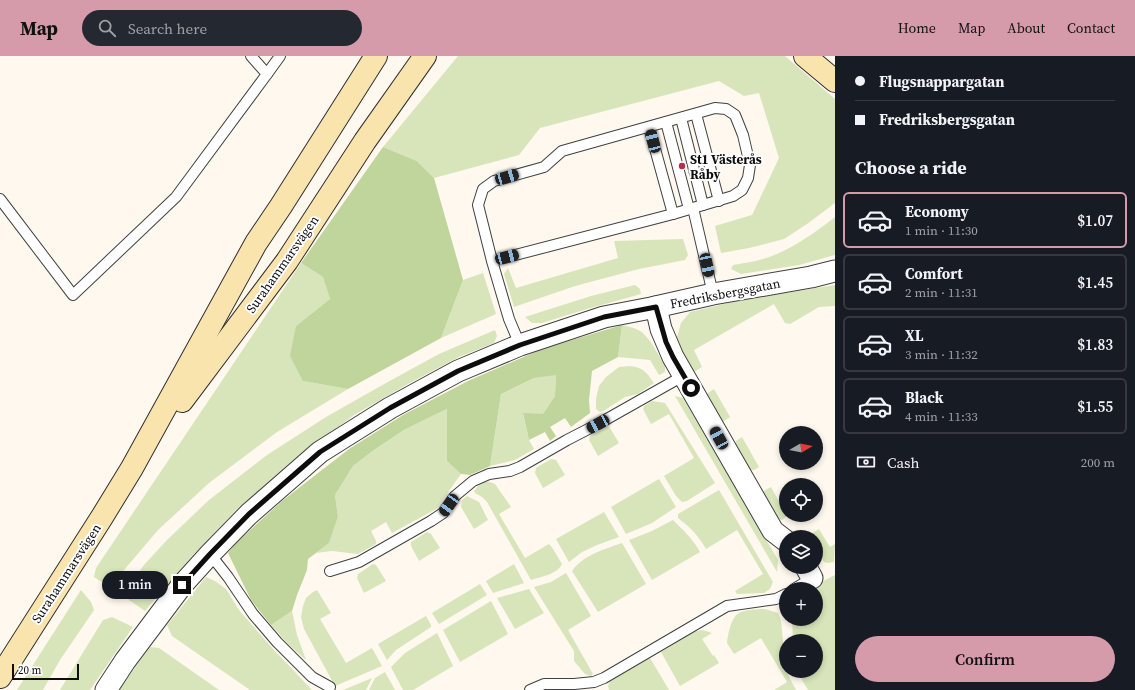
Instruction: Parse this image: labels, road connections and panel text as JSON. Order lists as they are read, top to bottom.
{
  "streets": {
    "main road": ["Surahammarsvägen"],
    "street": ["Fredriksbergsgatan"]
  },
  "places": ["St1 Västerås Råby"],
  "scale_bar": "20 m",
  "north": "right",
  "page": {
    "header": "Map",
    "search": "Search here",
    "nav": [
      "Home",
      "Map",
      "About",
      "Contact"
    ],
    "banner": ["Flugsnappargatan", "Fredriksbergsgatan"],
    "heading": "Choose a ride",
    "list": [
      {
        "name": "Economy",
        "note": "1 min · 11:30",
        "value": "$1.07"
      },
      {
        "name": "Comfort",
        "note": "2 min · 11:31",
        "value": "$1.45"
      },
      {
        "name": "XL",
        "note": "3 min · 11:32",
        "value": "$1.83"
      },
      {
        "name": "Black",
        "note": "4 min · 11:33",
        "value": "$1.55"
      }
    ],
    "map_buttons": ["+", "−"],
    "pay": ["Cash", "200 m"],
    "bubble": "1 min",
    "buttons": "Confirm",
    "scale": "20 m"
  }
}
